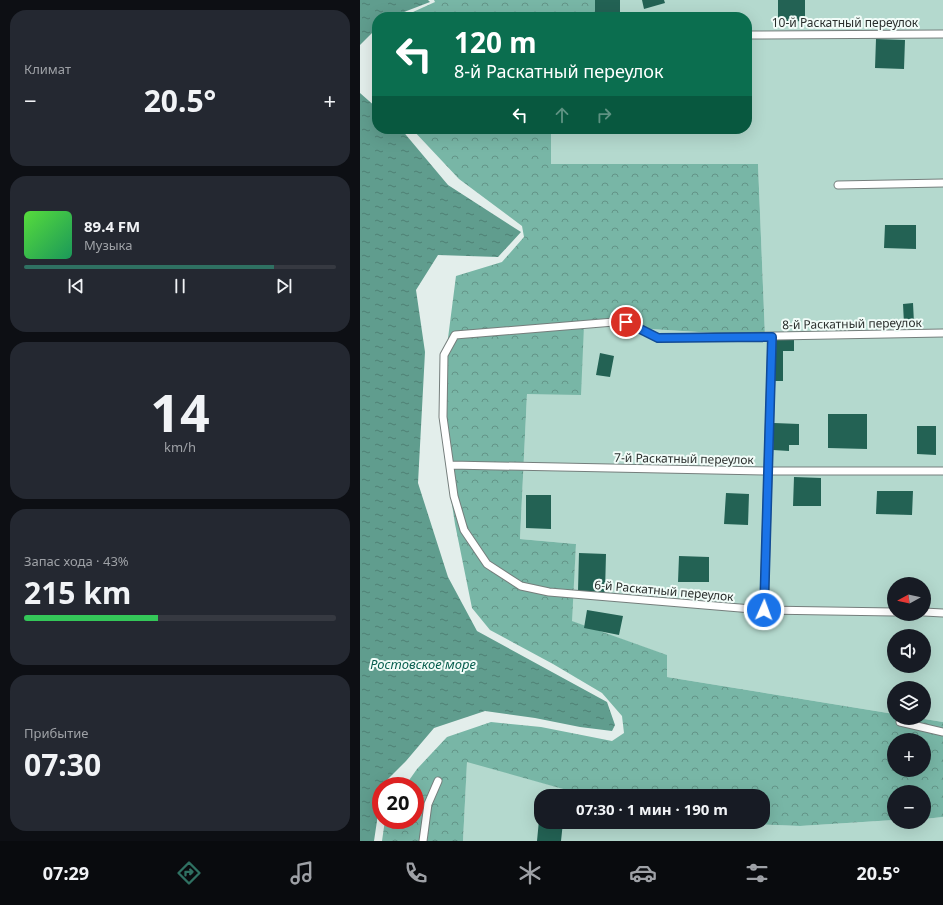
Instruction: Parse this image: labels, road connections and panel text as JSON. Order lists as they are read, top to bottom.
{
  "streets": {
    "lane": [
      "10-й Раскатный переулок",
      "8-й Раскатный переулок",
      "7-й Раскатный переулок",
      "6-й Раскатный переулок"
    ]
  },
  "crossings": [
    ["8-й Раскатный переулок", "7-й Раскатный переулок"],
    ["8-й Раскатный переулок", "6-й Раскатный переулок"],
    ["7-й Раскатный переулок", "6-й Раскатный переулок"]
  ],
  "water": ["Ростовское море"],
  "north": "left",
  "page": {
    "tile": [
      "Климат",
      ["14", "km/h"],
      ["Запас хода · 43%", "215 km"],
      ["Прибытие", "07:30"]
    ],
    "turn": ["120 m", "8-й Раскатный переулок"],
    "heat": ["−", "20.5°", "+"],
    "song": ["89.4 FM", "Музыка"],
    "map_buttons": ["+", "−"],
    "limit": "20",
    "trip": "07:30 · 1 мин · 190 m",
    "tabs": ["07:29", "20.5°"]
  }
}
